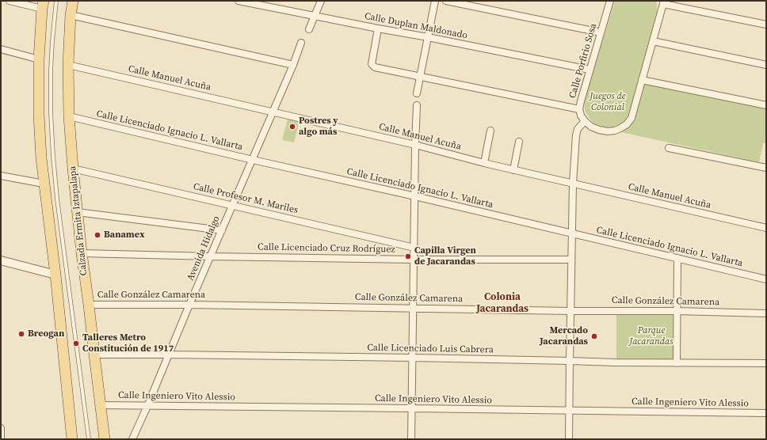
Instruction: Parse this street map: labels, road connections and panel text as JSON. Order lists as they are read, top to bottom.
{
  "streets": {
    "main road": ["Calzada Ermita Iztapalapa"],
    "street": [
      "Calle Duplan Maldonado",
      "Calle Porfirio Sosa",
      "Calle Manuel Acuña",
      "Calle Licenciado Ignacio L. Vallarta",
      "Calle Profesor M. Mariles",
      "Avenida Hidalgo",
      "Calle Licenciado Cruz Rodríguez",
      "Calle González Camarena",
      "Calle Licenciado Luis Cabrera",
      "Calle Ingeniero Vito Alessio"
    ]
  },
  "crossings": [
    ["Calle Duplan Maldonado", "Calle Porfirio Sosa"],
    ["Calle Manuel Acuña", "Calzada Ermita Iztapalapa"],
    ["Calle Manuel Acuña", "Avenida Hidalgo"],
    ["Calle Licenciado Ignacio L. Vallarta", "Calzada Ermita Iztapalapa"],
    ["Calle Licenciado Ignacio L. Vallarta", "Avenida Hidalgo"],
    ["Calle Profesor M. Mariles", "Calzada Ermita Iztapalapa"],
    ["Calle Profesor M. Mariles", "Avenida Hidalgo"],
    ["Calzada Ermita Iztapalapa", "Calle Licenciado Cruz Rodríguez"],
    ["Calzada Ermita Iztapalapa", "Calle González Camarena"],
    ["Calzada Ermita Iztapalapa", "Calle Licenciado Luis Cabrera"],
    ["Calzada Ermita Iztapalapa", "Calle Ingeniero Vito Alessio"],
    ["Avenida Hidalgo", "Calle Licenciado Cruz Rodríguez"],
    ["Avenida Hidalgo", "Calle González Camarena"],
    ["Avenida Hidalgo", "Calle Licenciado Luis Cabrera"],
    ["Avenida Hidalgo", "Calle Ingeniero Vito Alessio"]
  ],
  "districts": ["Colonia Jacarandas"],
  "parks": ["Juegos de Colonial", "Parque Jacarandas"],
  "places": [
    "Postres y algo más",
    "Banamex",
    "Capilla Virgen de Jacarandas",
    "Breogan",
    "Mercado Jacarandas",
    "Talleres Metro Constitución de 1917"
  ]
}
